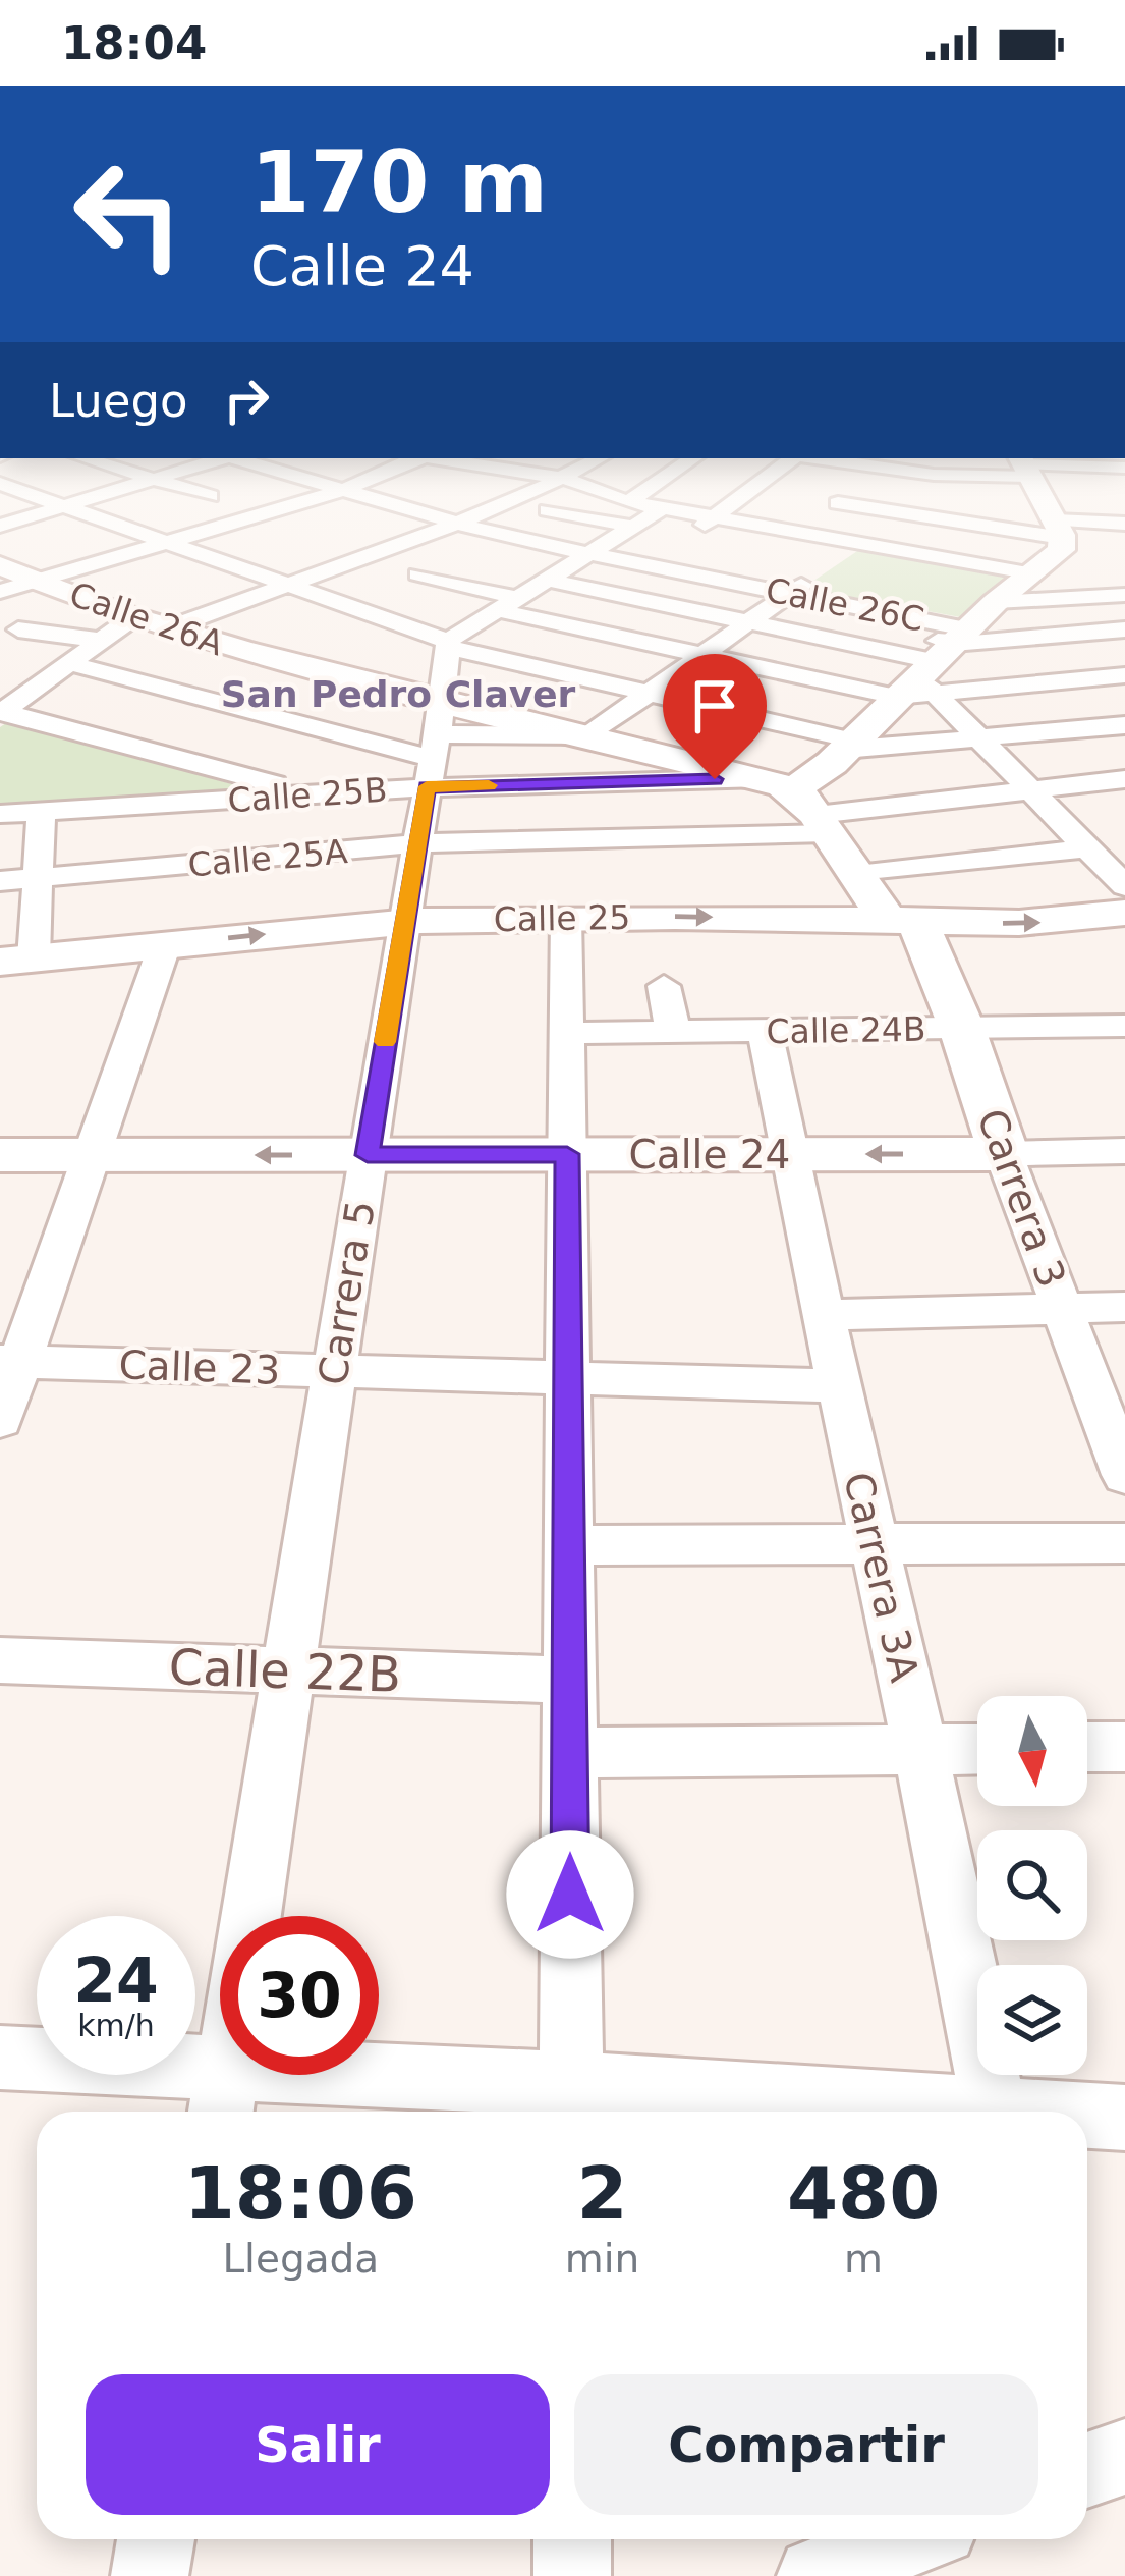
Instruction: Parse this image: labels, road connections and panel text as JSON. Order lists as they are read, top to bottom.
{
  "streets": {
    "street": [
      "Calle 26C",
      "Calle 26A",
      "Calle 25B",
      "Calle 25A",
      "Calle 25",
      "Calle 24B",
      "Calle 24",
      "Carrera 3",
      "Carrera 5",
      "Calle 23",
      "Carrera 3A",
      "Calle 22B"
    ]
  },
  "crossings": [
    ["Calle 26A", "Calle 25B"],
    ["Calle 26A", "Calle 25A"],
    ["Calle 26A", "Carrera 3"],
    ["Calle 26A", "Carrera 5"],
    ["Calle 25B", "Calle 25A"],
    ["Calle 25B", "Carrera 3"],
    ["Calle 25B", "Carrera 5"],
    ["Calle 25A", "Carrera 3"],
    ["Calle 25A", "Carrera 5"],
    ["Calle 25", "Carrera 3"],
    ["Calle 25", "Carrera 5"],
    ["Calle 24B", "Carrera 3"],
    ["Calle 24B", "Carrera 3A"],
    ["Calle 24", "Carrera 3"],
    ["Calle 24", "Carrera 5"],
    ["Calle 24", "Carrera 3A"],
    ["Carrera 5", "Calle 23"],
    ["Carrera 5", "Calle 22B"],
    ["Calle 23", "Carrera 3A"]
  ],
  "districts": ["San Pedro Claver"],
  "north": "bottom",
  "page": {
    "status": "18:04",
    "turn": ["170 m", "Calle 24"],
    "then": "Luego",
    "speed": "24 km/h",
    "limit": "30",
    "eta": [
      "18:06",
      "Llegada",
      "2",
      "min",
      "480",
      "m"
    ],
    "buttons": ["Salir", "Compartir"]
  }
}
